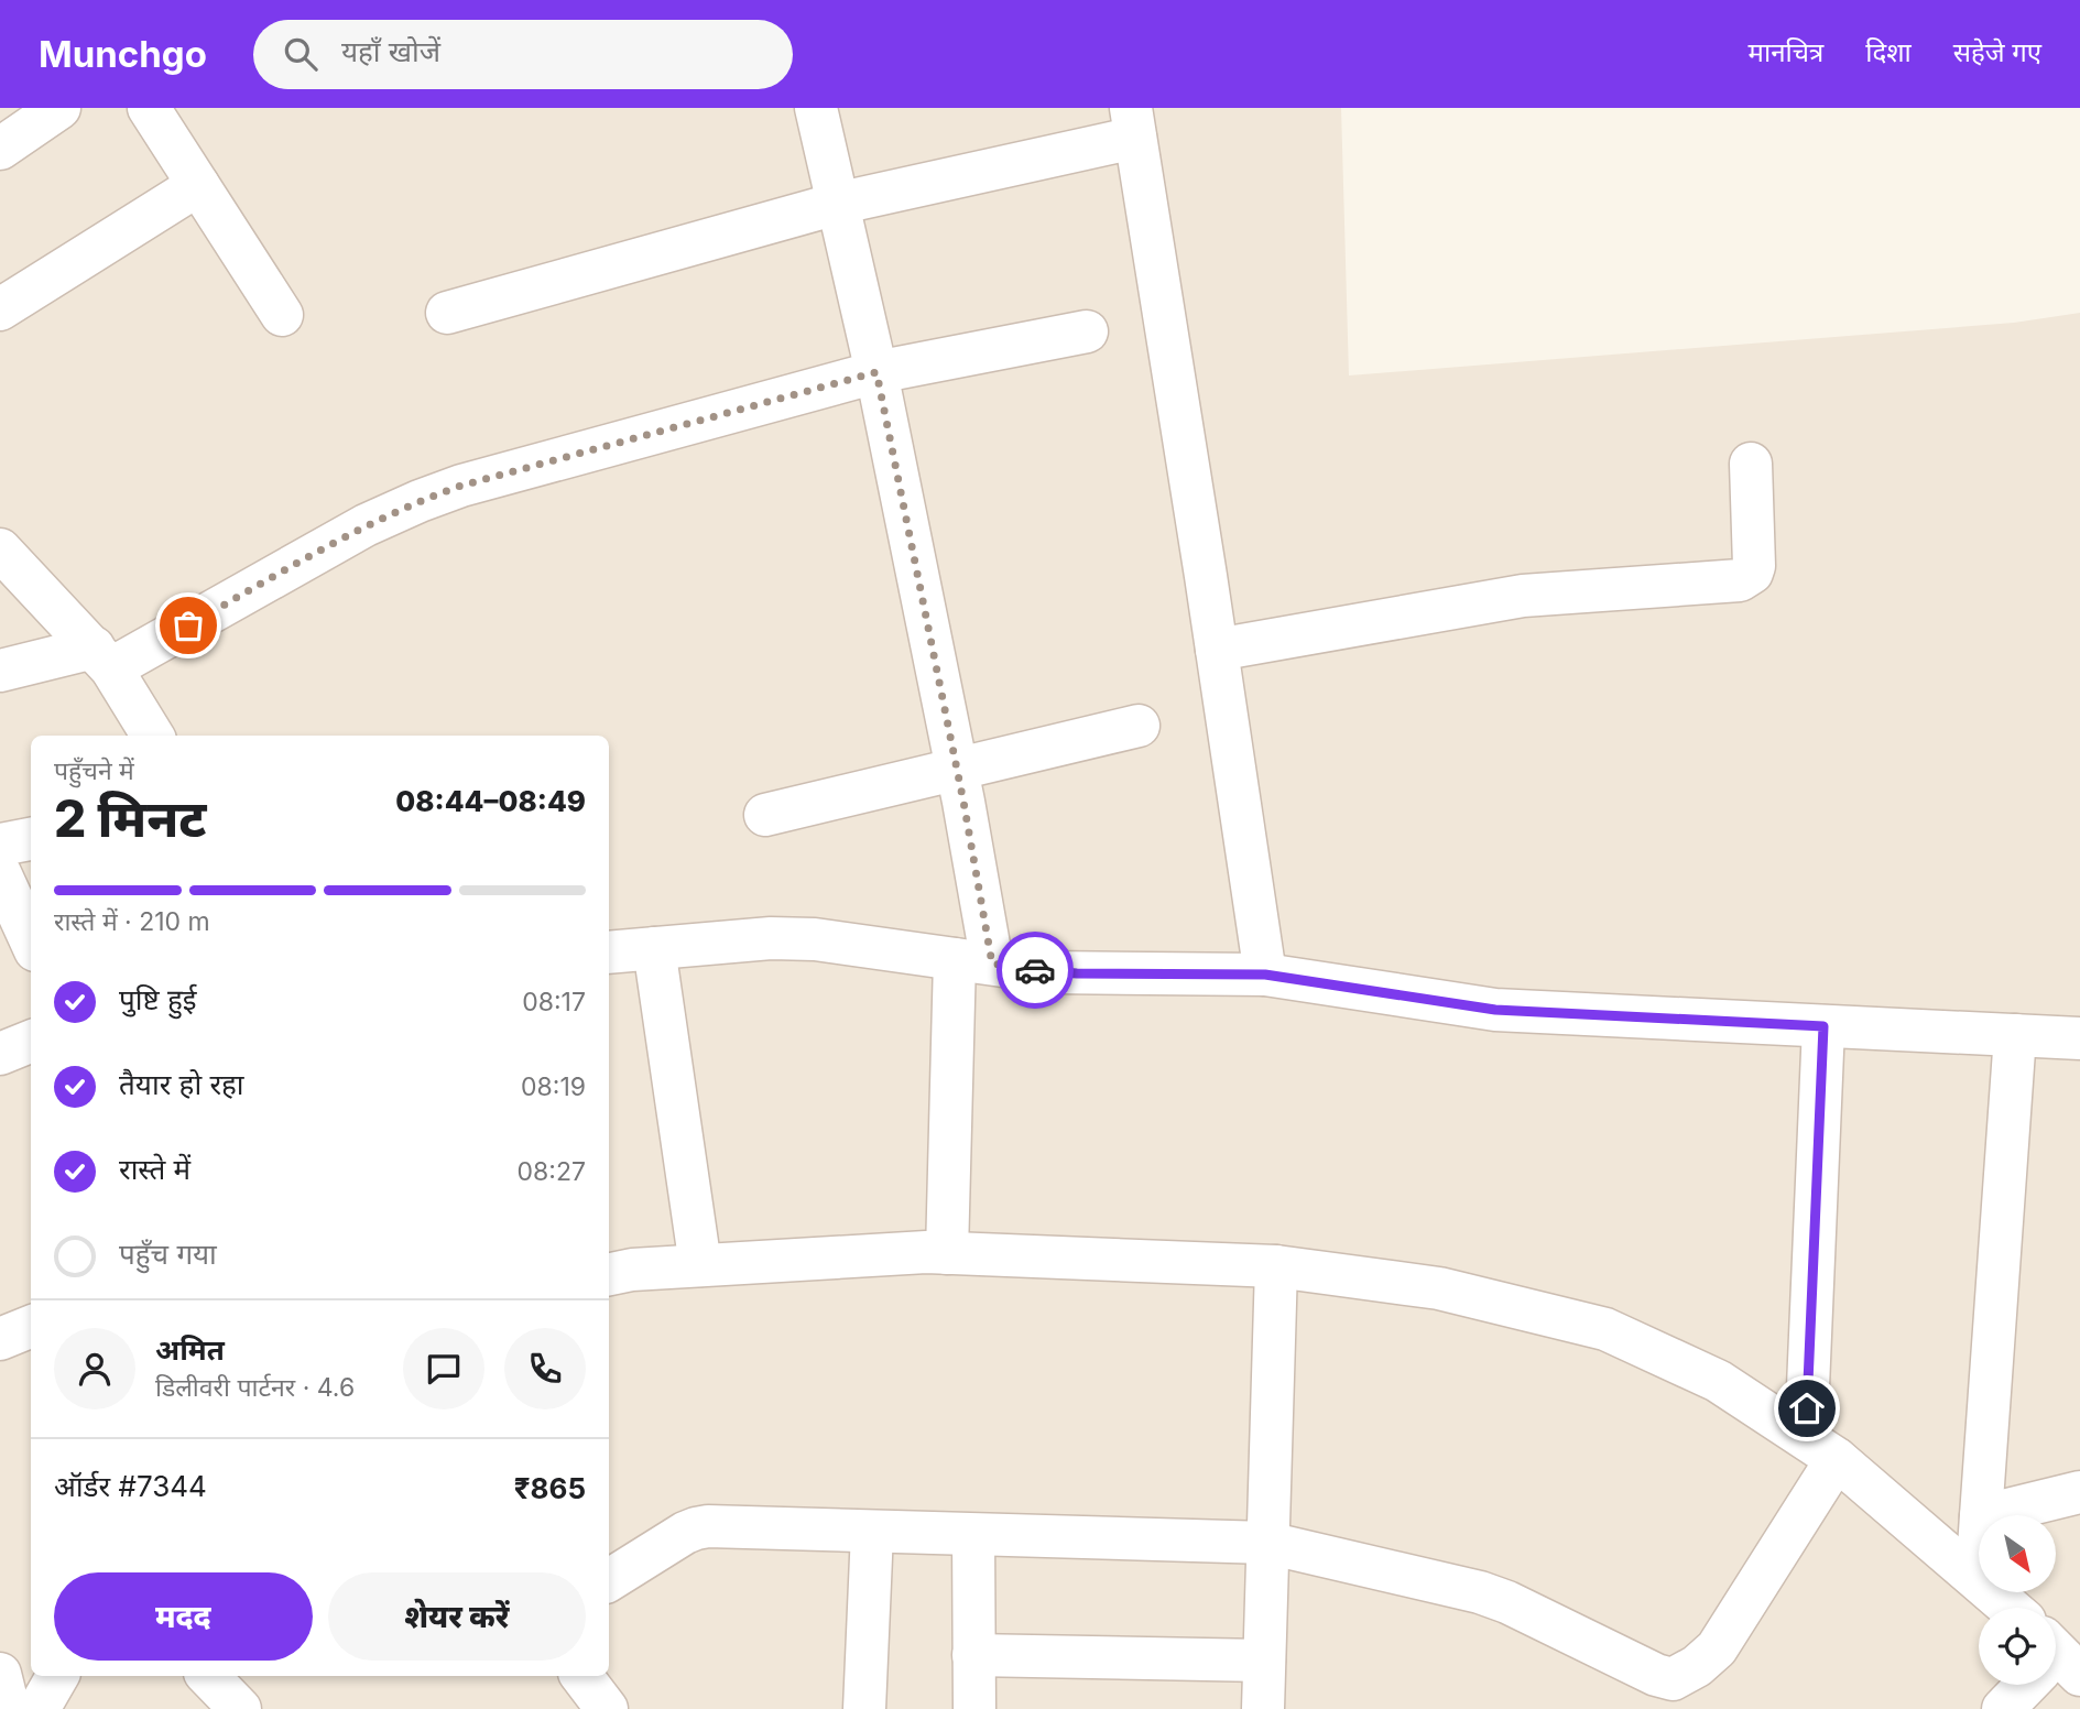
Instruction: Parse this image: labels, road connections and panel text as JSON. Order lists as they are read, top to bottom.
{
  "north": "bottom right",
  "page": {
    "header": "Munchgo",
    "search": "यहाँ खोजें",
    "nav": ["मानचित्र", "दिशा", "सहेजे गए"],
    "heading": ["2 मिनट", "पहुँचने में", "08:44–08:49"],
    "panel": [
      "अमित",
      "डिलीवरी पार्टनर · 4.6",
      "ऑर्डर #7344",
      "₹865"
    ],
    "bar": "रास्ते में · 210 m",
    "list": [
      ["पुष्टि हुई", "08:17"],
      ["तैयार हो रहा", "08:19"],
      ["रास्ते में", "08:27"],
      "पहुँच गया"
    ],
    "buttons": ["मदद", "शेयर करें"]
  }
}
